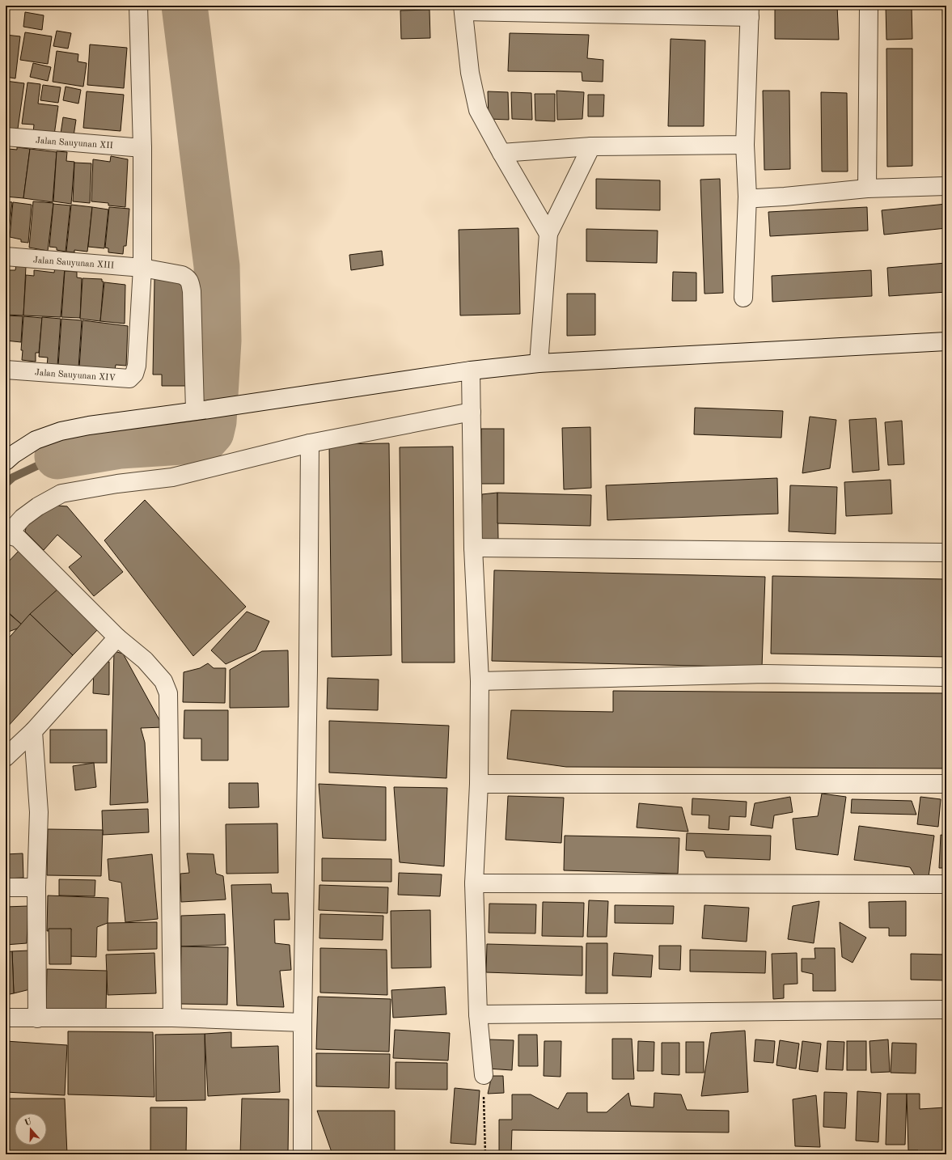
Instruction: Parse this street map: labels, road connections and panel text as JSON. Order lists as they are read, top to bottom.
{
  "streets": {
    "street": ["Jalan Sauyunan XII", "Jalan Sauyunan XIII", "Jalan Sauyunan XIV"]
  },
  "crossings": [
    ["Jalan Sauyunan XIII", "Jalan Sauyunan XIV"]
  ],
  "north": "top"
}
